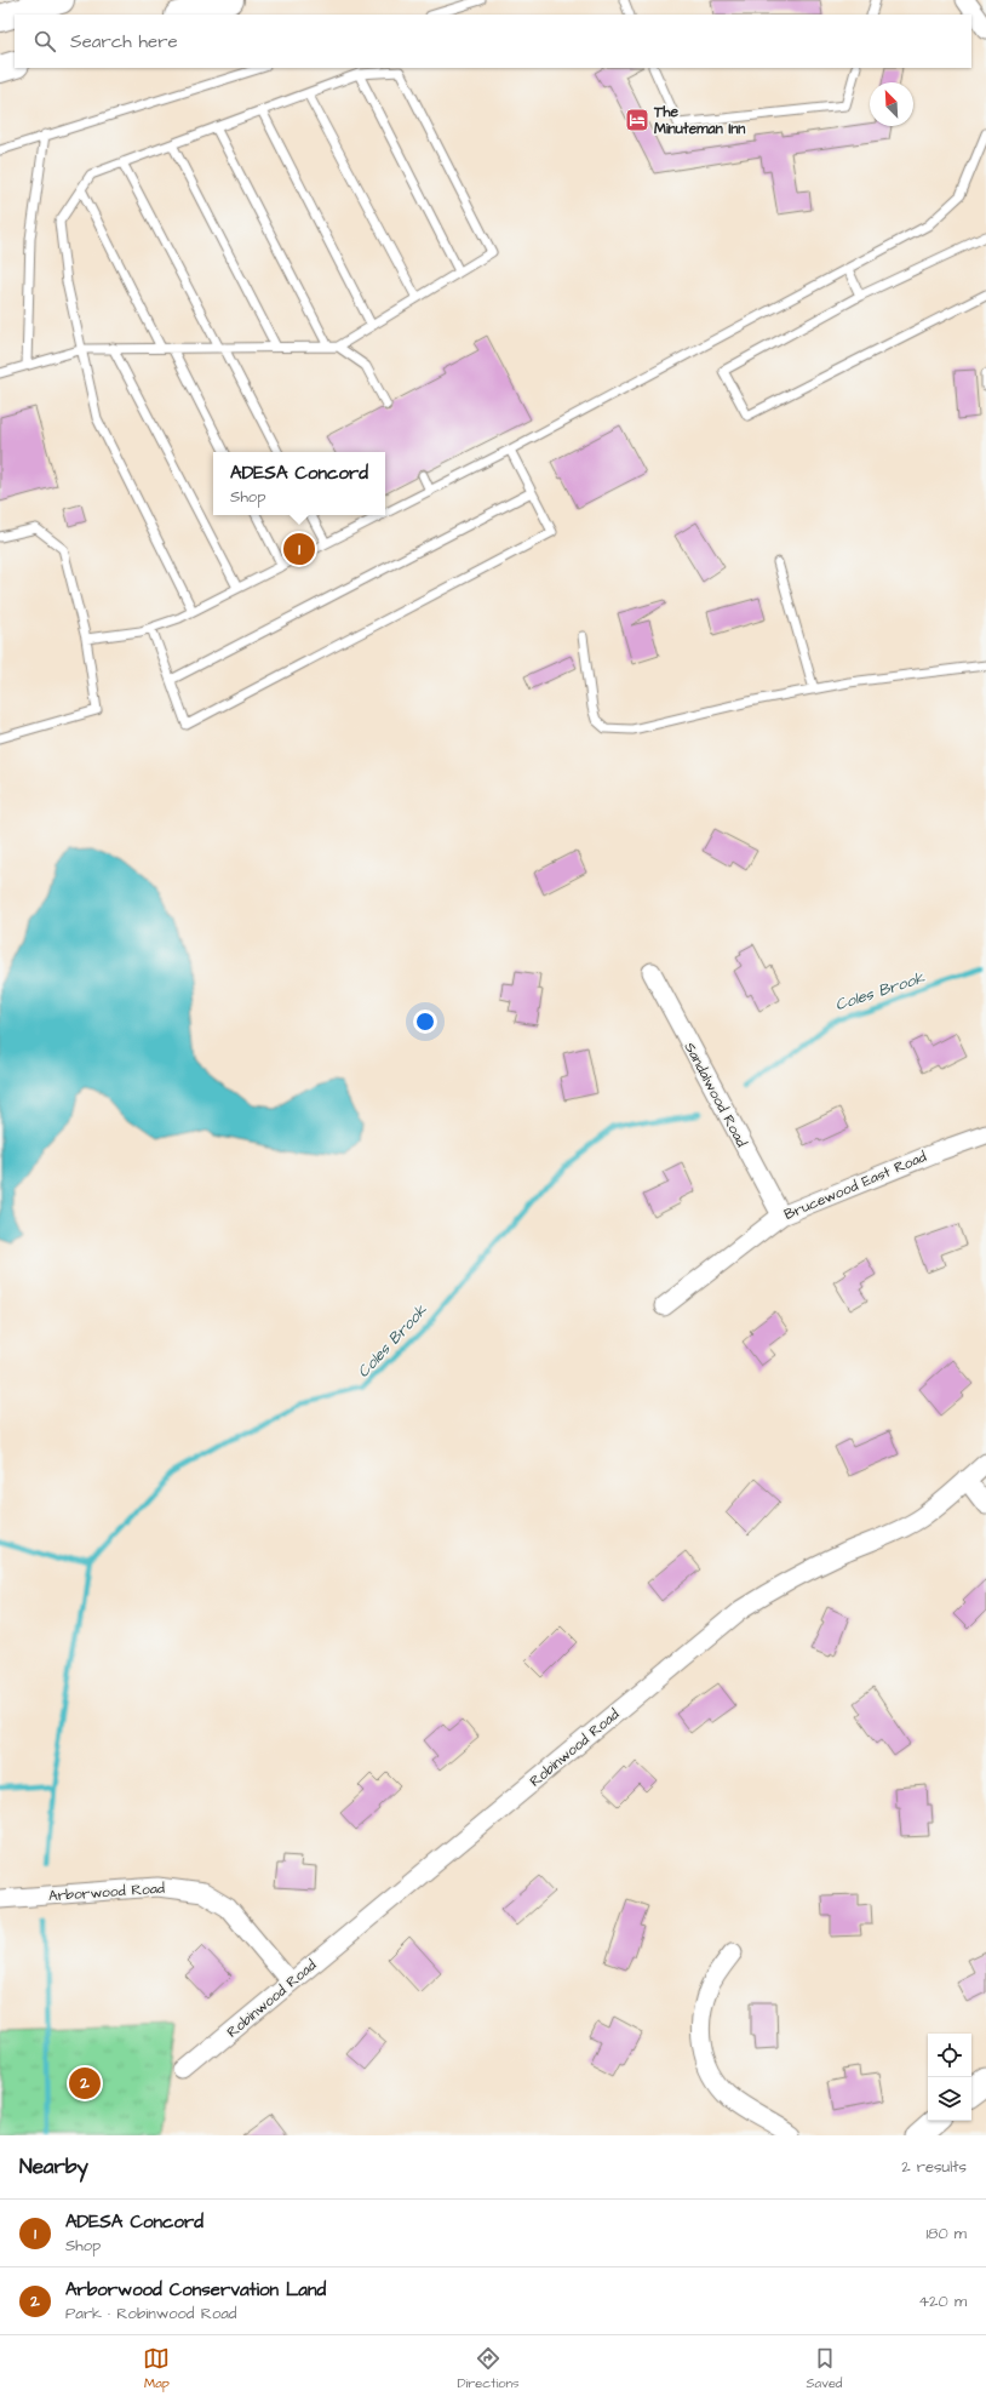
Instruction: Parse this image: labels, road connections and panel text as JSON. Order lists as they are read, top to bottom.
{
  "streets": {
    "street": [
      "Sandalwood Road",
      "Brucewood East Road",
      "Robinwood Road",
      "Arborwood Road"
    ]
  },
  "crossings": [
    ["Sandalwood Road", "Brucewood East Road"],
    ["Robinwood Road", "Arborwood Road"]
  ],
  "water": ["Coles Brook"],
  "places": {
    "hotel": ["The Minuteman Inn"]
  },
  "north": "top left",
  "page": {
    "search": "Search here",
    "popup": ["ADESA Concord", "Shop"],
    "pins": ["1", "2"],
    "heading": ["Nearby", "2 results"],
    "list": [
      {
        "mark": "1",
        "name": "ADESA Concord",
        "note": "Shop",
        "value": "180 m"
      },
      {
        "mark": "2",
        "name": "Arborwood Conservation Land",
        "note": "Park · Robinwood Road",
        "value": "420 m"
      }
    ],
    "nav": ["Map", "Directions", "Saved"]
  }
}
